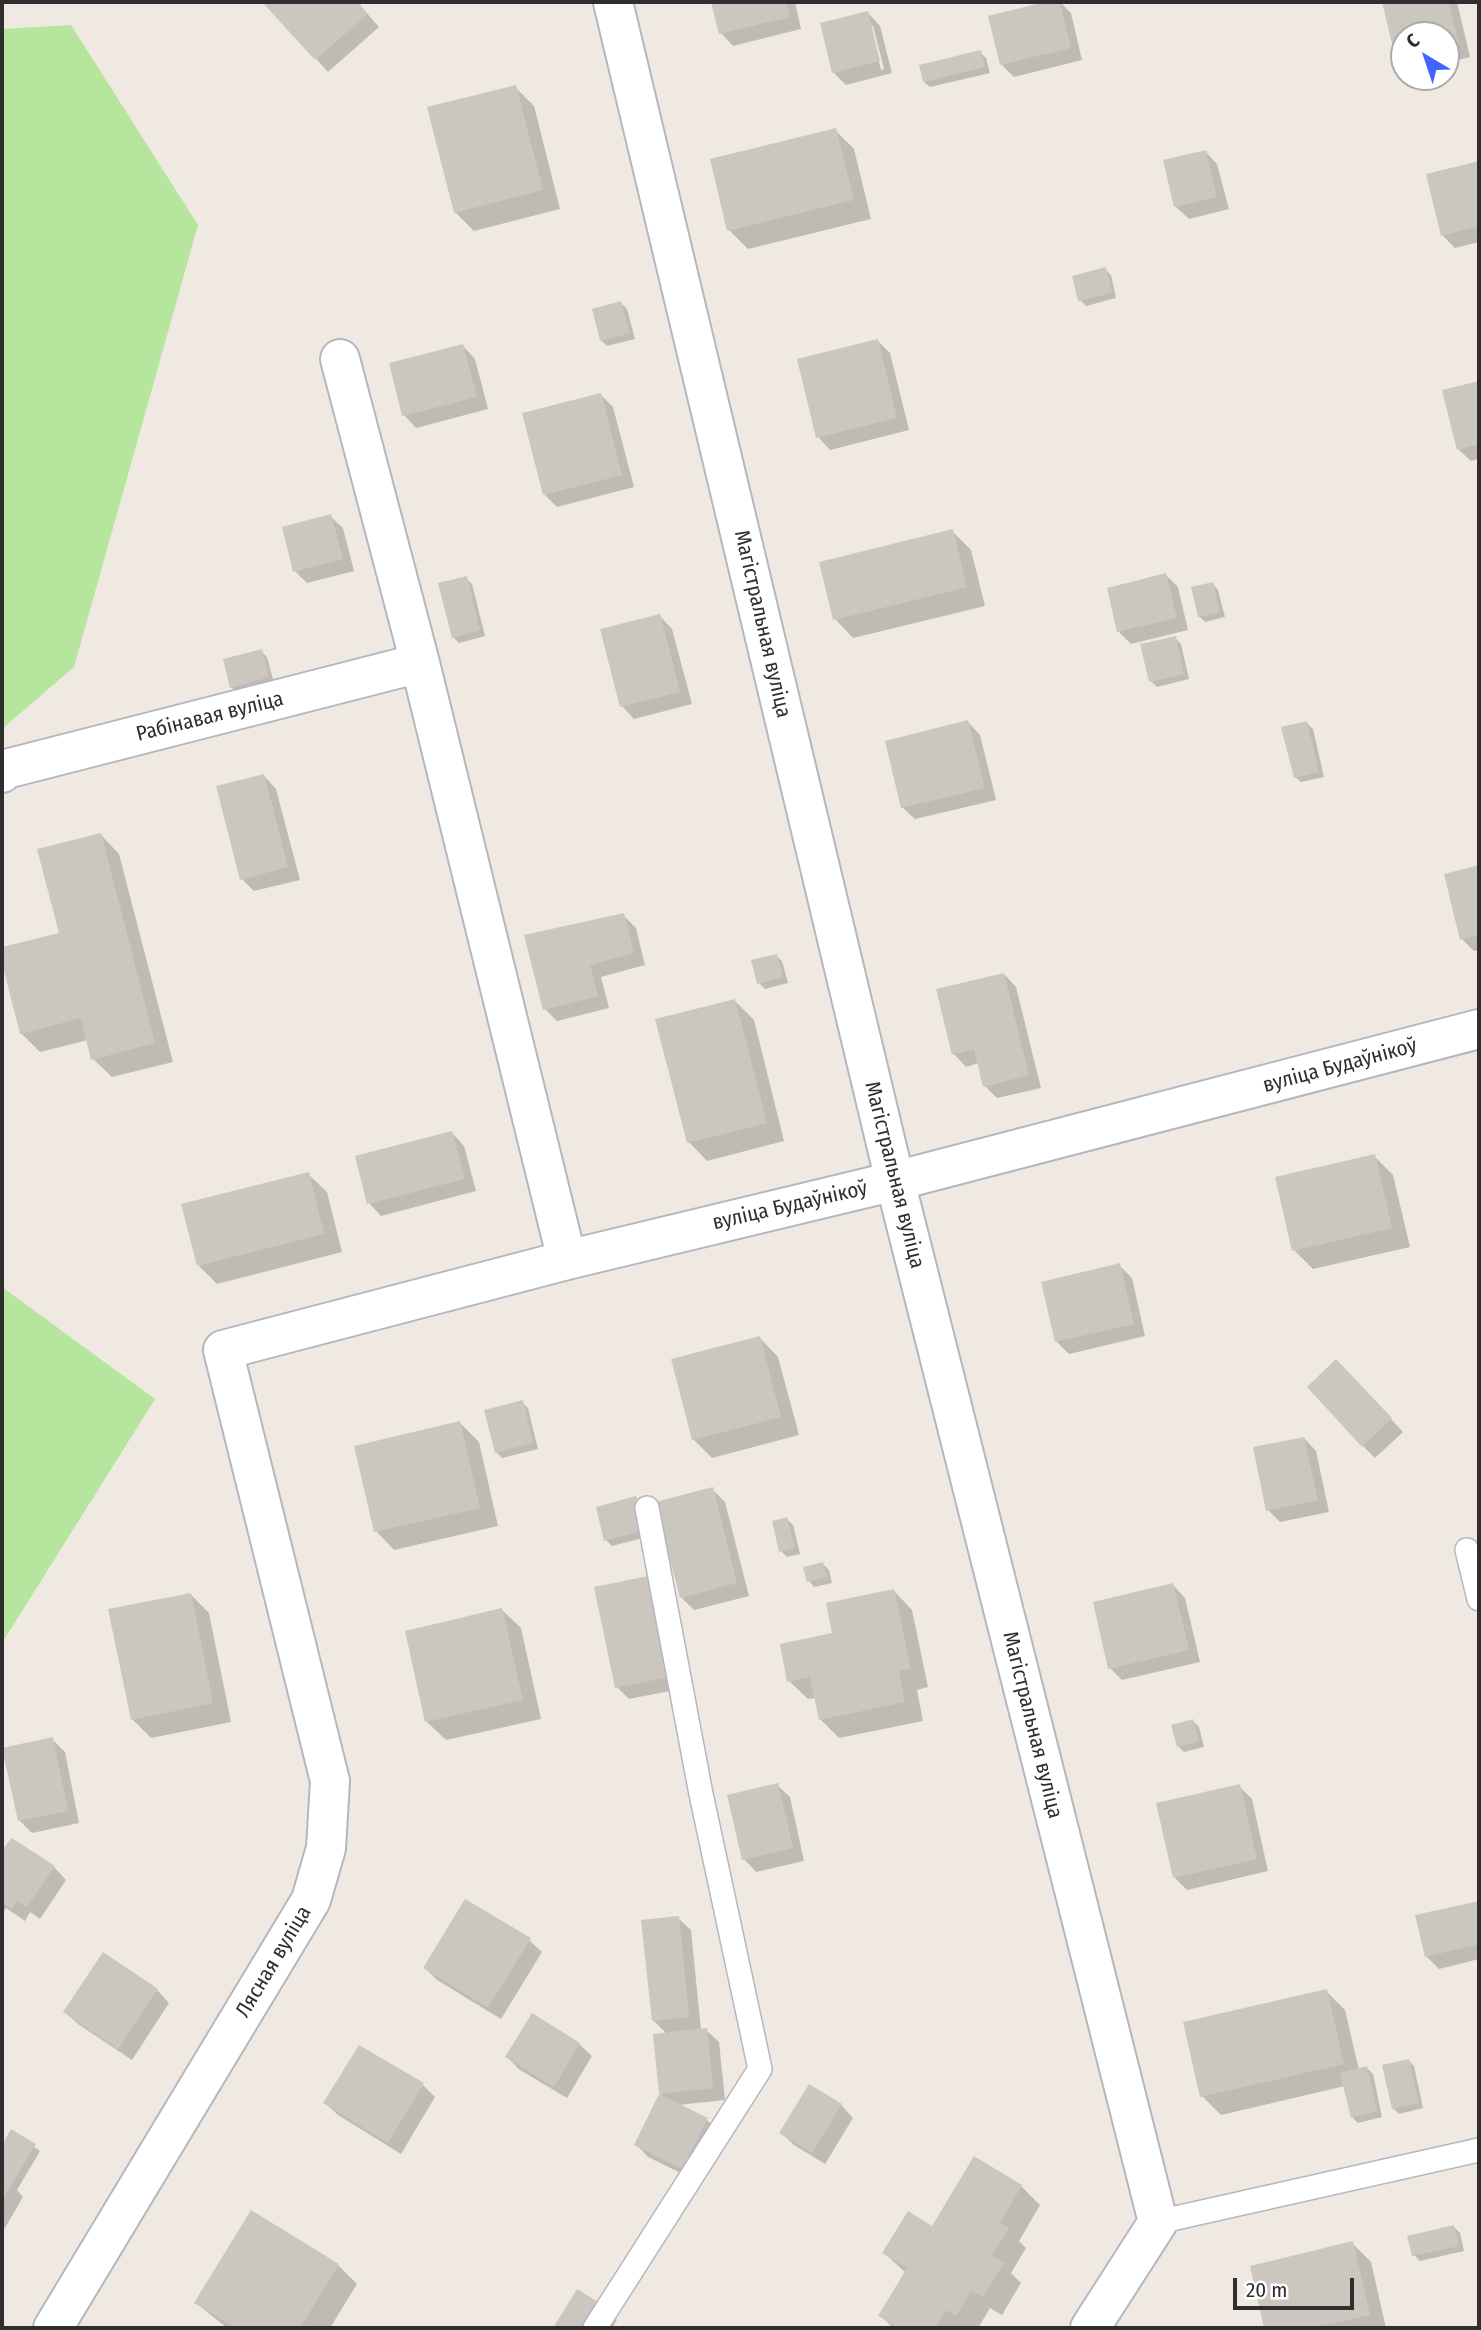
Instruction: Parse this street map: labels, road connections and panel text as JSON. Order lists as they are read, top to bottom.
{
  "streets": {
    "street": [
      "Магістральная вуліца",
      "Рабінавая вуліца",
      "вуліца Будаўнікоў",
      "Лясная вуліца"
    ]
  },
  "crossings": [
    ["Магістральная вуліца", "вуліца Будаўнікоў"],
    ["вуліца Будаўнікоў", "Лясная вуліца"]
  ],
  "scale_bar": "20 m",
  "north": "top left"
}
